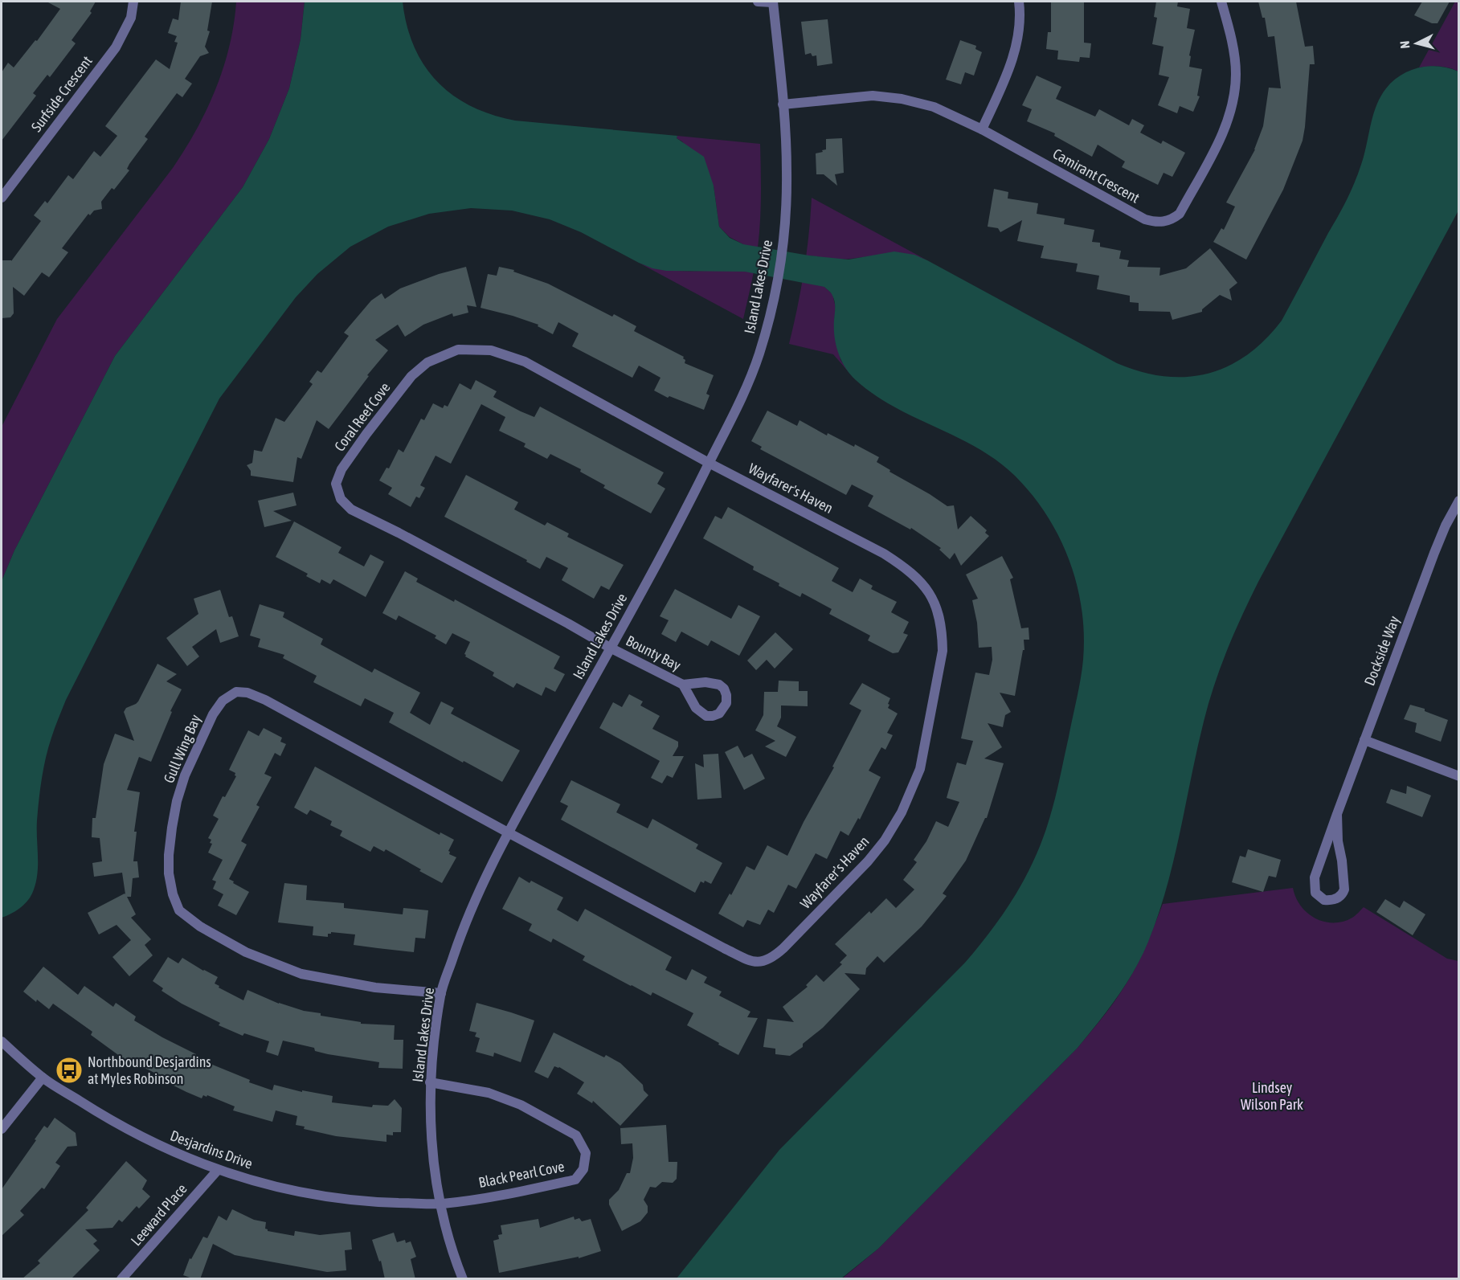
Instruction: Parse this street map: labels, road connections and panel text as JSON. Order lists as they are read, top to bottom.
{
  "streets": {
    "street": [
      "Surfside Crescent",
      "Camirant Crescent",
      "Island Lakes Drive",
      "Coral Reef Cove",
      "Wayfarer's Haven",
      "Dockside Way",
      "Bounty Bay",
      "Gull Wing Bay",
      "Desjardins Drive",
      "Black Pearl Cove",
      "Leeward Place"
    ]
  },
  "crossings": [
    ["Camirant Crescent", "Island Lakes Drive"],
    ["Island Lakes Drive", "Coral Reef Cove"],
    ["Island Lakes Drive", "Wayfarer's Haven"],
    ["Island Lakes Drive", "Bounty Bay"],
    ["Island Lakes Drive", "Gull Wing Bay"],
    ["Island Lakes Drive", "Desjardins Drive"],
    ["Island Lakes Drive", "Black Pearl Cove"],
    ["Coral Reef Cove", "Wayfarer's Haven"],
    ["Coral Reef Cove", "Bounty Bay"],
    ["Wayfarer's Haven", "Gull Wing Bay"],
    ["Desjardins Drive", "Black Pearl Cove"],
    ["Desjardins Drive", "Leeward Place"]
  ],
  "parks": ["Lindsey Wilson Park"],
  "places": {
    "bus stop": ["Northbound Desjardins at Myles Robinson"]
  },
  "north": "left"
}
